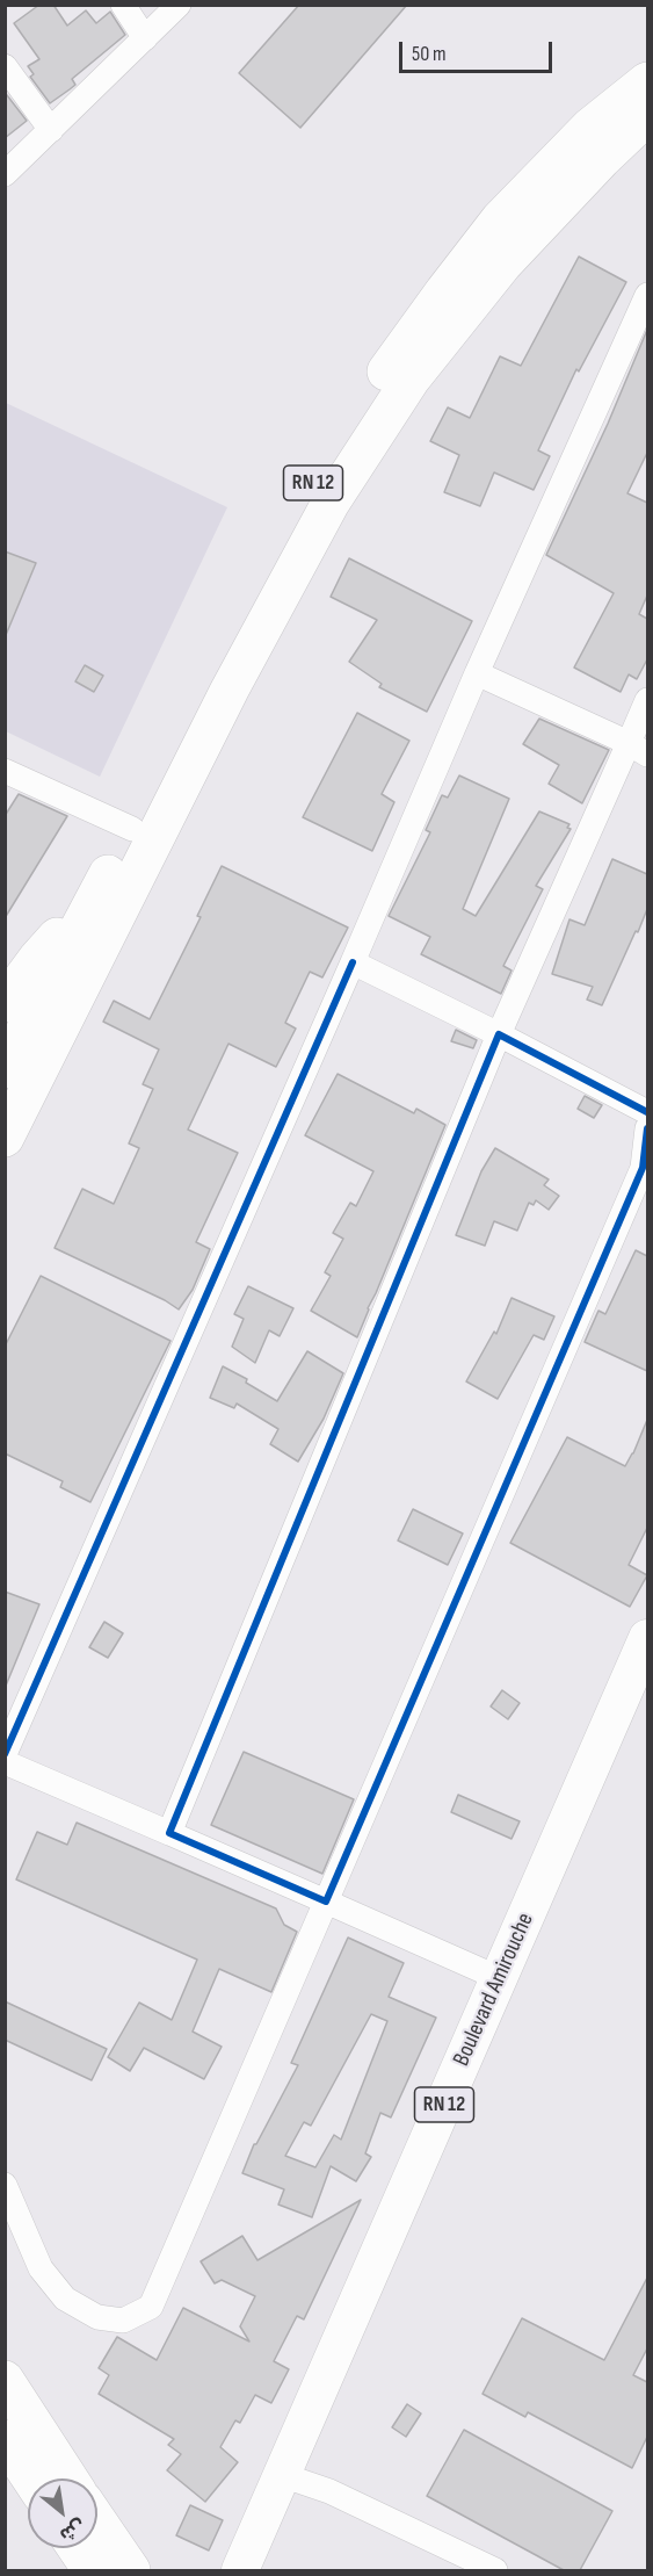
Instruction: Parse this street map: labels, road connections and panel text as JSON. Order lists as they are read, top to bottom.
{
  "streets": {
    "highway": ["RN 12"],
    "main road": ["Boulevard Amirouche"]
  },
  "scale_bar": "50 m",
  "north": "bottom right"
}
